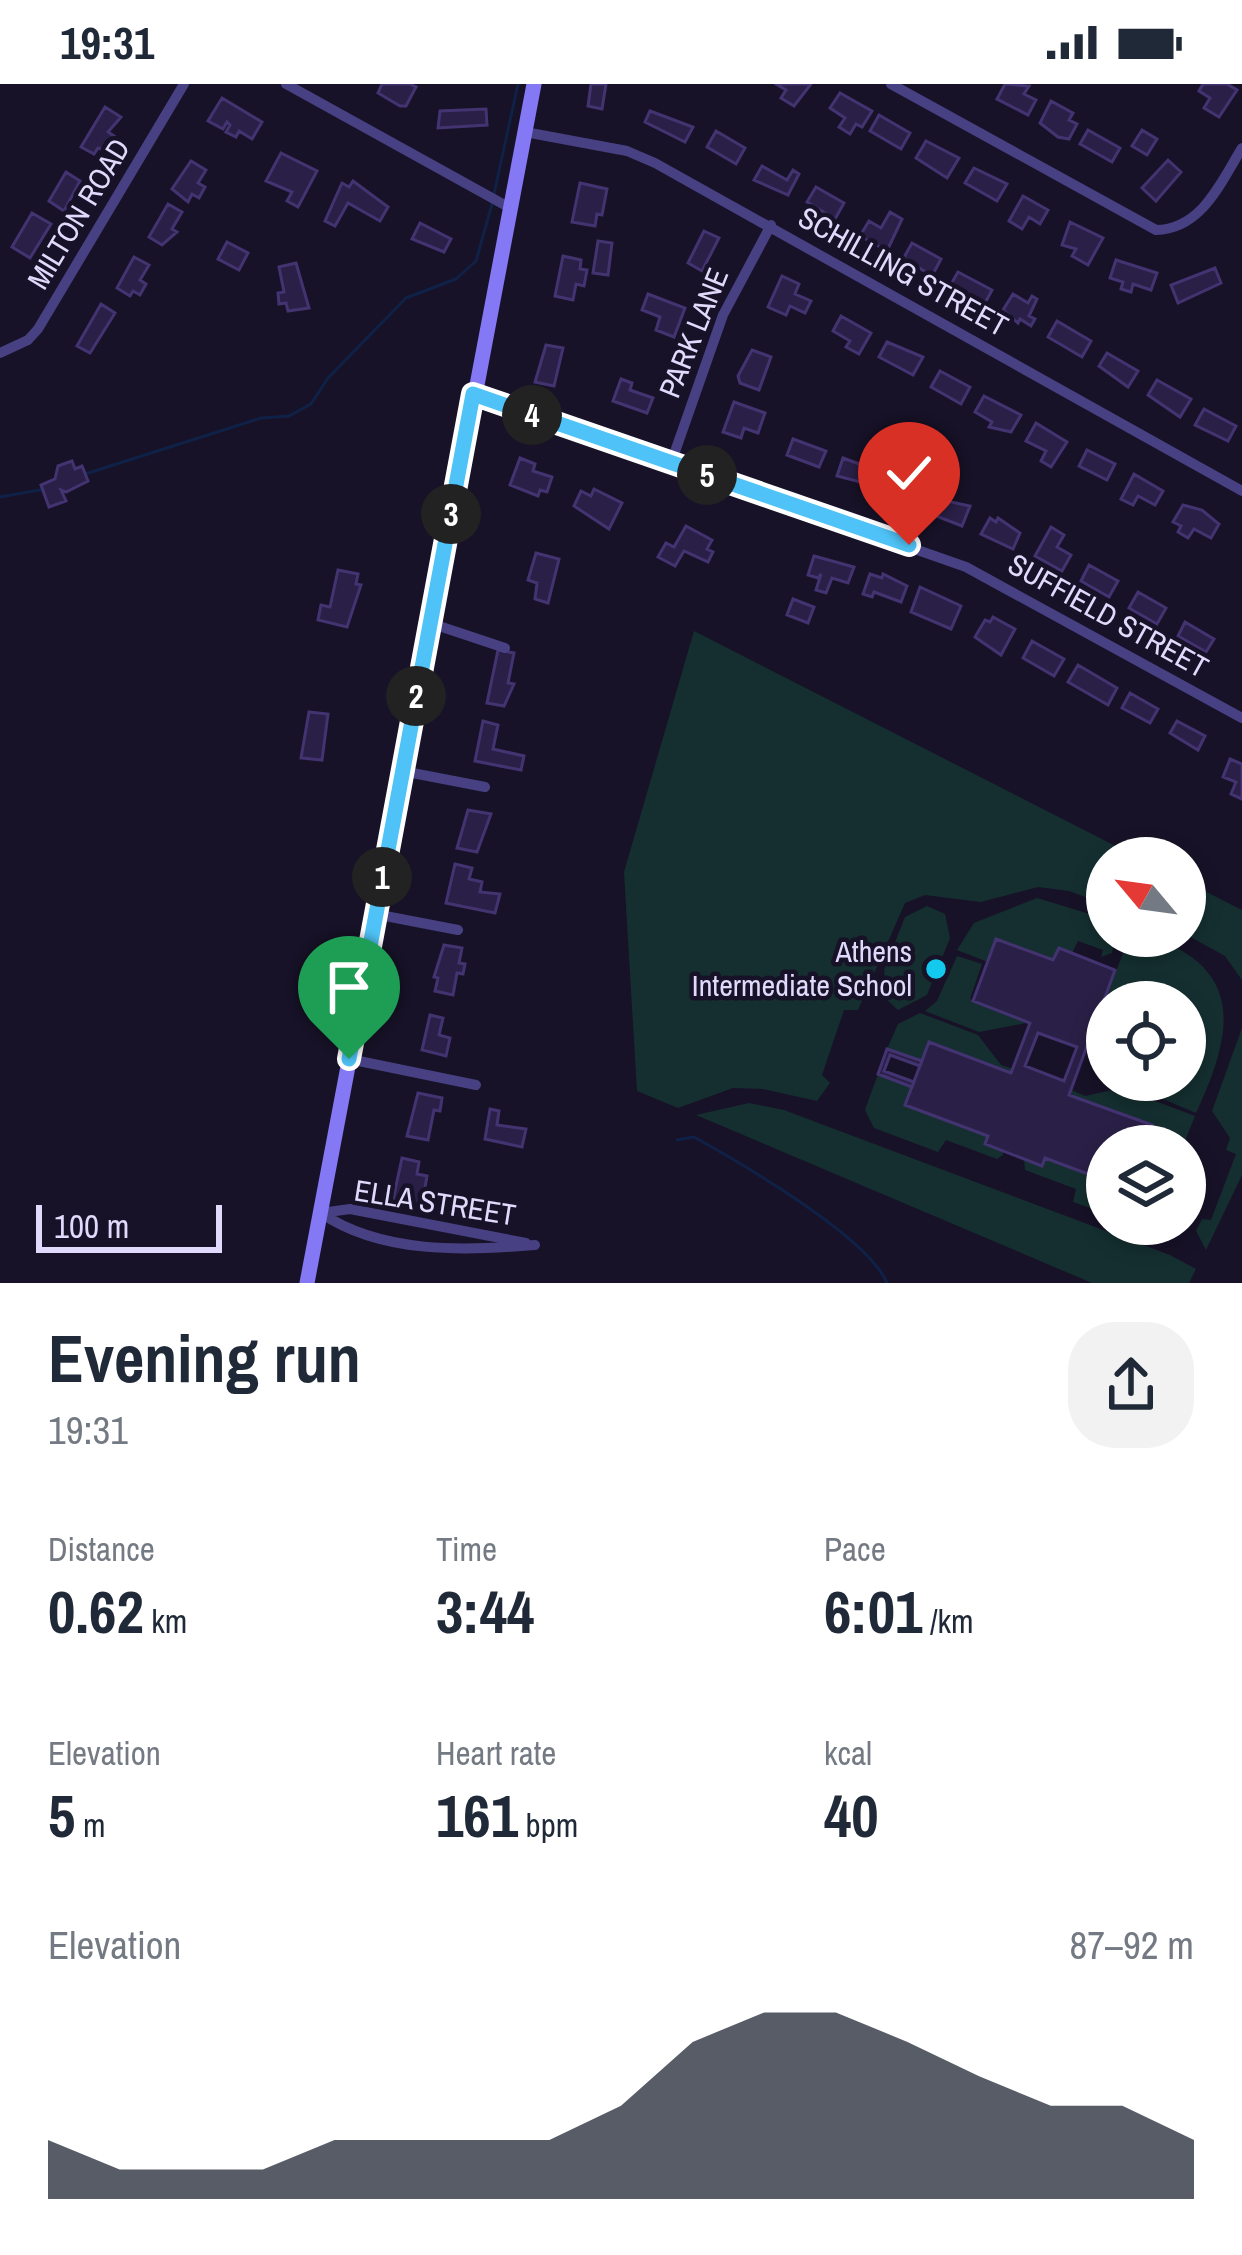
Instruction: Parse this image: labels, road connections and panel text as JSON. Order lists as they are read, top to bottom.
{
  "streets": {
    "street": [
      "MILTON ROAD",
      "SCHILLING STREET",
      "PARK LANE",
      "SUFFIELD STREET",
      "ELLA STREET"
    ]
  },
  "crossings": [
    ["SCHILLING STREET", "PARK LANE"],
    ["PARK LANE", "SUFFIELD STREET"]
  ],
  "places": ["Athens Intermediate School"],
  "scale_bar": "100 m",
  "north": "top left",
  "page": {
    "status": "19:31",
    "pins": [
      "4",
      "5",
      "3",
      "2",
      "1"
    ],
    "scale": "100 m",
    "heading": ["Evening run", "19:31"],
    "stats": [
      ["Distance", "0.62 km"],
      ["Time", "3:44"],
      ["Pace", "6:01 /km"],
      ["Elevation", "5 m"],
      ["Heart rate", "161 bpm"],
      ["kcal", "40"]
    ],
    "chart": ["Elevation", "87–92 m"]
  }
}
